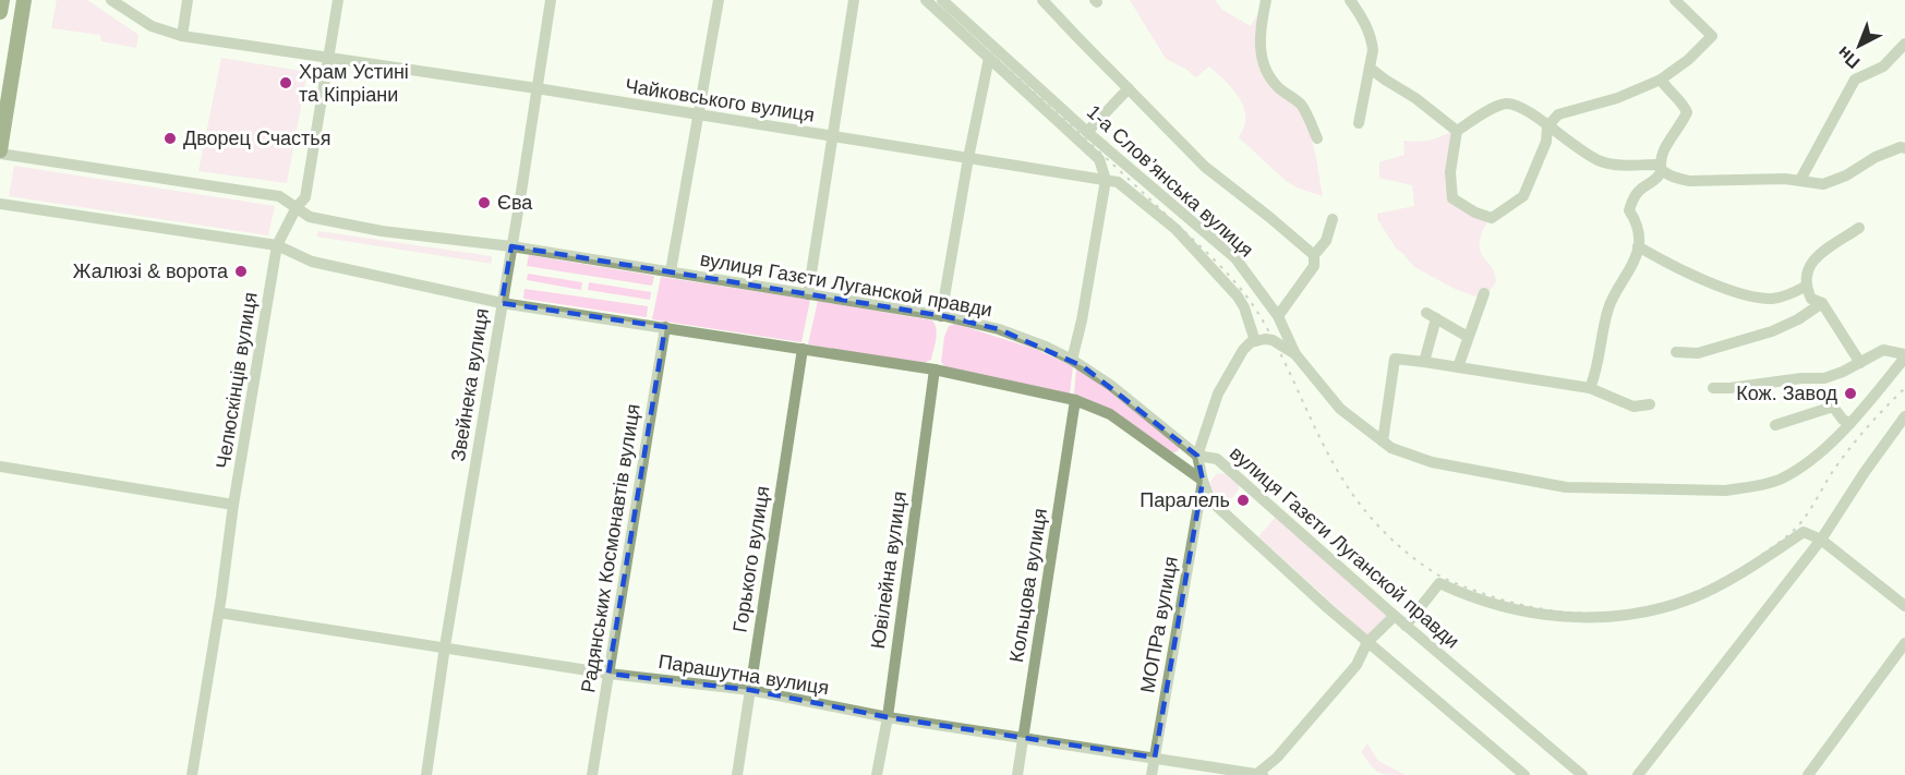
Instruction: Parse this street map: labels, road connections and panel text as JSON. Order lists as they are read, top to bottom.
{
  "streets": {
    "street": [
      "Чайковського вулиця",
      "1-а Слов’янська вулиця",
      "вулиця Газєти Луганской правди",
      "Челюскінців вулиця",
      "Звейнека вулиця",
      "Радянських Космонавтів вулиця",
      "Горького вулиця",
      "Ювілейна вулиця",
      "Кольцова вулиця",
      "МОПРа вулиця",
      "Парашутна вулиця"
    ]
  },
  "crossings": [
    ["Чайковського вулиця", "Челюскінців вулиця"],
    ["Чайковського вулиця", "Звейнека вулиця"],
    ["вулиця Газєти Луганской правди", "Челюскінців вулиця"],
    ["вулиця Газєти Луганской правди", "Звейнека вулиця"],
    ["Челюскінців вулиця", "Парашутна вулиця"],
    ["Звейнека вулиця", "Парашутна вулиця"],
    ["Радянських Космонавтів вулиця", "Парашутна вулиця"],
    ["Горького вулиця", "Парашутна вулиця"],
    ["Ювілейна вулиця", "Парашутна вулиця"],
    ["Кольцова вулиця", "Парашутна вулиця"],
    ["МОПРа вулиця", "Парашутна вулиця"]
  ],
  "places": [
    "Храм Устині та Кіпріани",
    "Дворец Счастья",
    "Єва",
    "Жалюзі & ворота",
    "Кож. Завод",
    "Паралель"
  ],
  "north": "bottom left"
}
